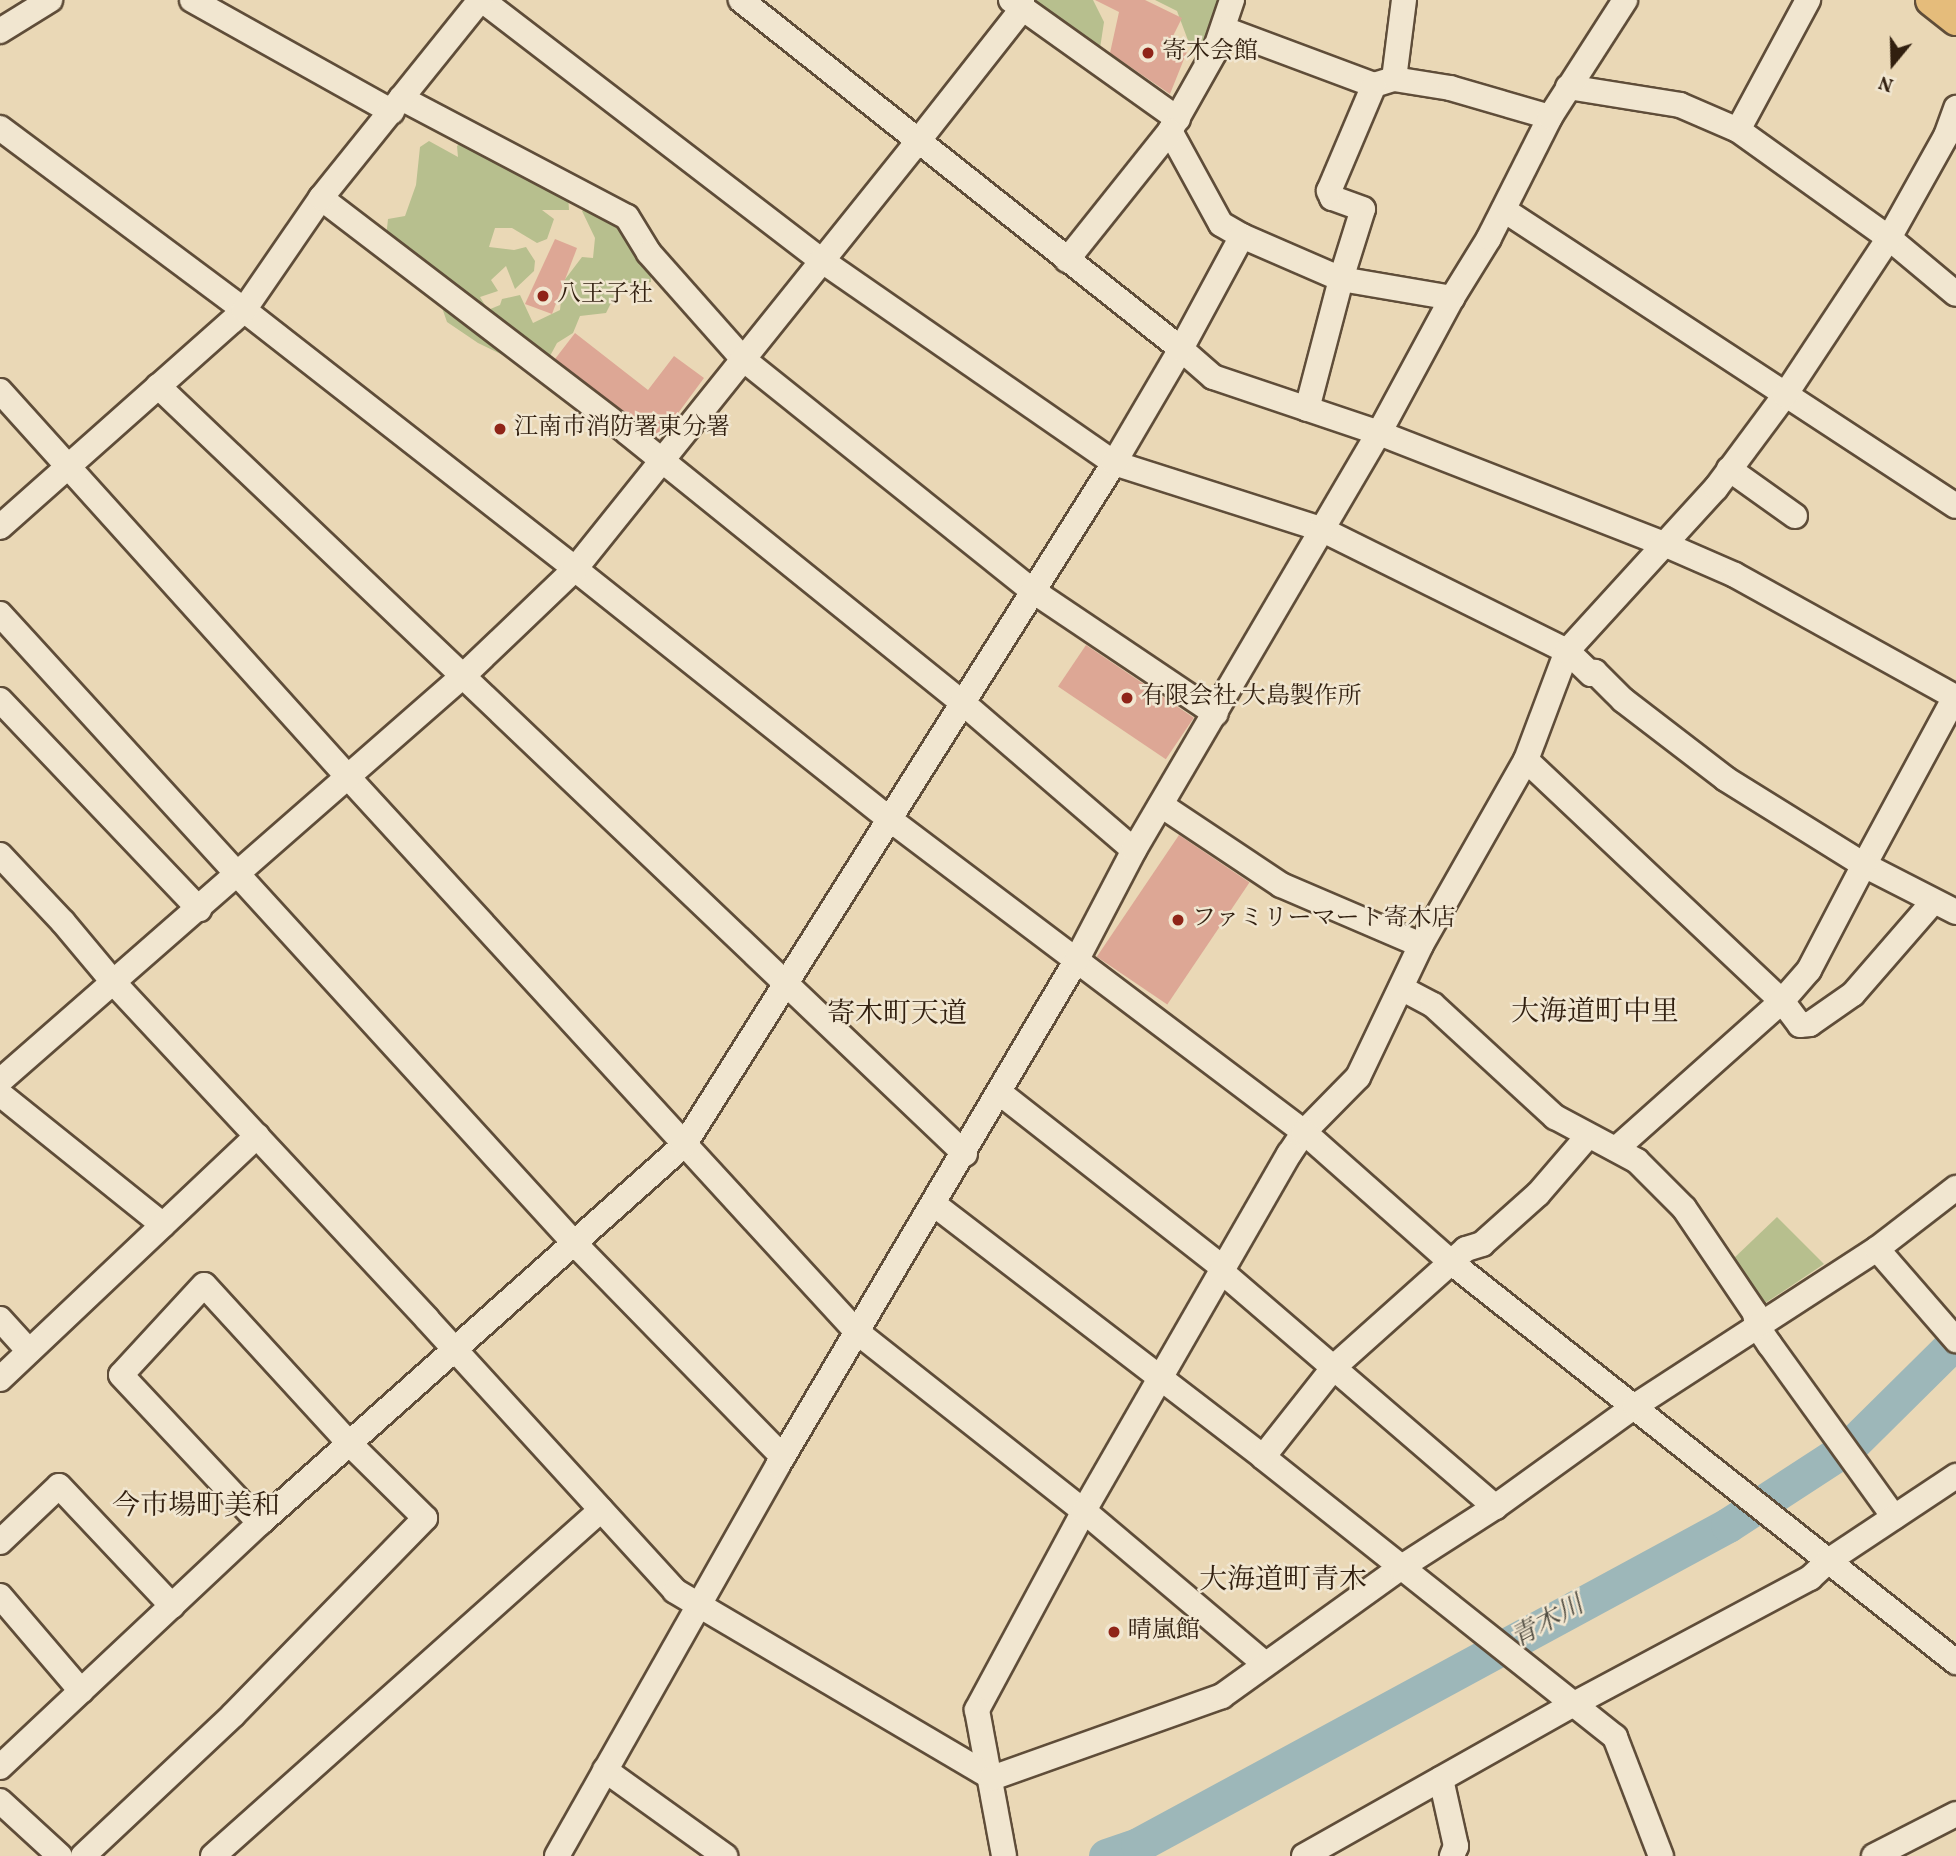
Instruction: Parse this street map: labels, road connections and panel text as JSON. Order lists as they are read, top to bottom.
{
  "districts": [
    "大海道町中里",
    "寄木町天道",
    "今市場町美和",
    "大海道町青木"
  ],
  "water": ["青木川"],
  "places": [
    "寄木会館",
    "八王子社",
    "江南市消防署東分署",
    "有限会社 大島製作所",
    "ファミリーマート寄木店",
    "晴嵐館"
  ],
  "north": "bottom"
}
